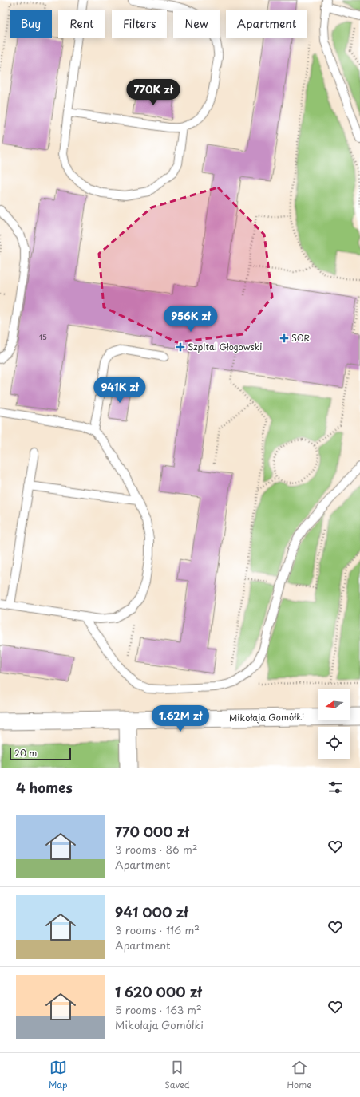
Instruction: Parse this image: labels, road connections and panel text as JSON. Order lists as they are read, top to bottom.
{
  "streets": {
    "street": ["Mikołaja Gomółki"]
  },
  "places": {
    "health": ["SOR", "Szpital Głogowski"]
  },
  "house_numbers": ["15"],
  "scale_bar": "20 m",
  "north": "left",
  "page": {
    "chip": [
      "Buy",
      "Rent",
      "Filters",
      "New",
      "Apartment"
    ],
    "price": [
      "770K zł",
      "956K zł",
      "941K zł",
      "1.62M zł"
    ],
    "scale": "20 m",
    "heading": "4 homes",
    "list": [
      {
        "name": "770 000 zł",
        "note": "3 rooms · 86 m² · Apartment"
      },
      {
        "name": "941 000 zł",
        "note": "3 rooms · 116 m² · Apartment"
      },
      {
        "name": "1 620 000 zł",
        "note": "5 rooms · 163 m² · Mikołaja Gomółki"
      }
    ],
    "tabs": ["Map", "Saved", "Home"]
  }
}
